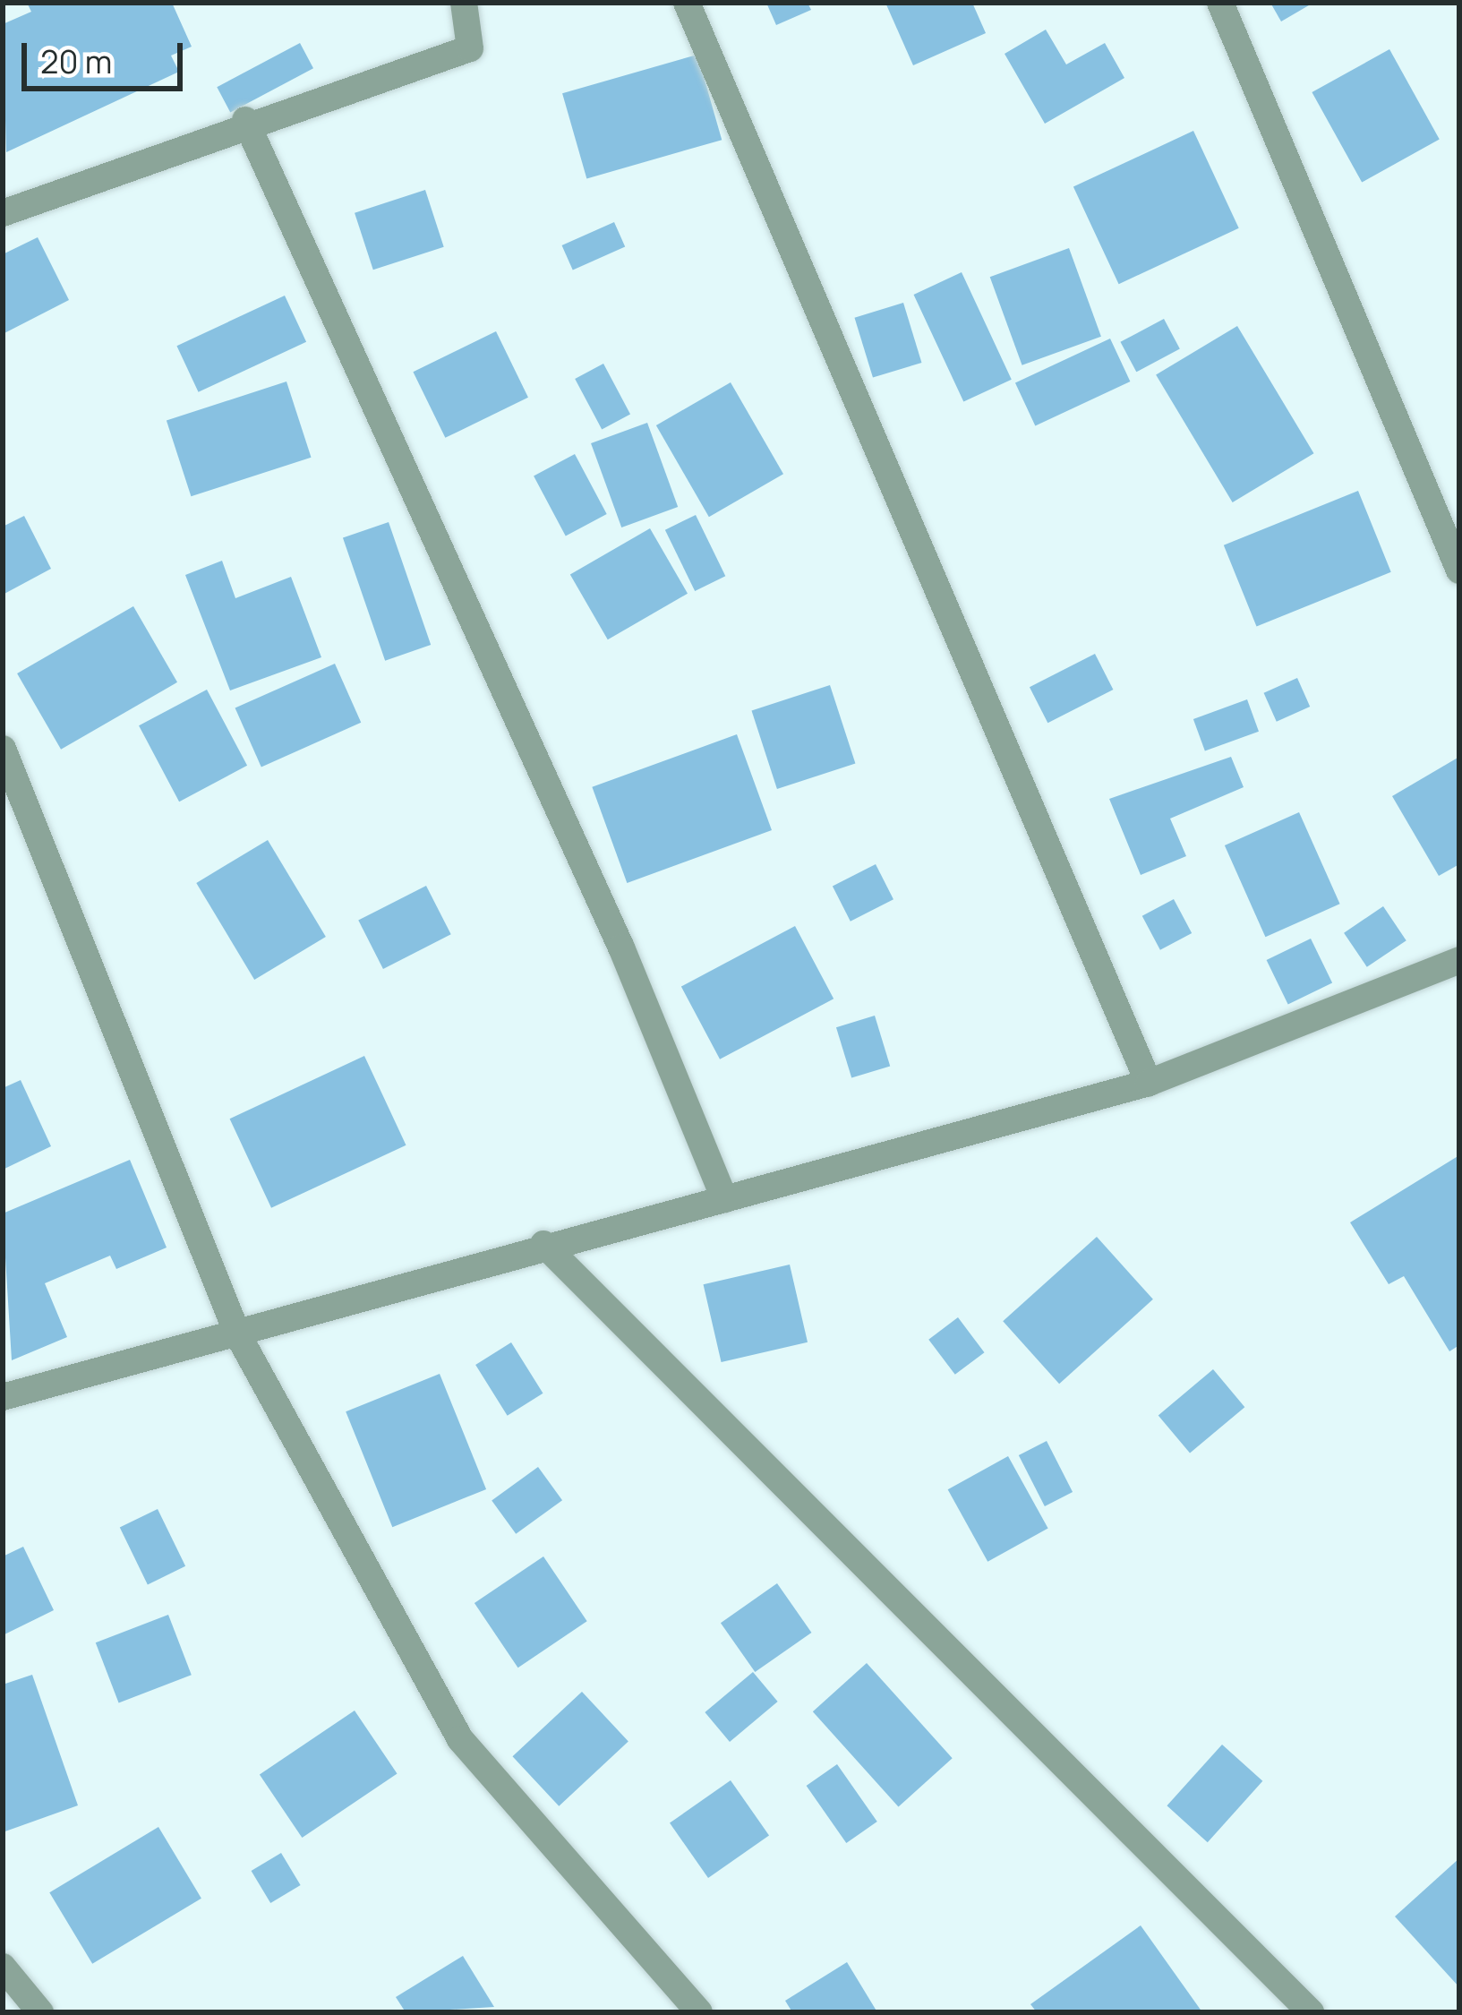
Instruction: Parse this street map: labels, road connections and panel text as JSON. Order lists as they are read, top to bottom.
{
  "scale_bar": "20 m"
}
